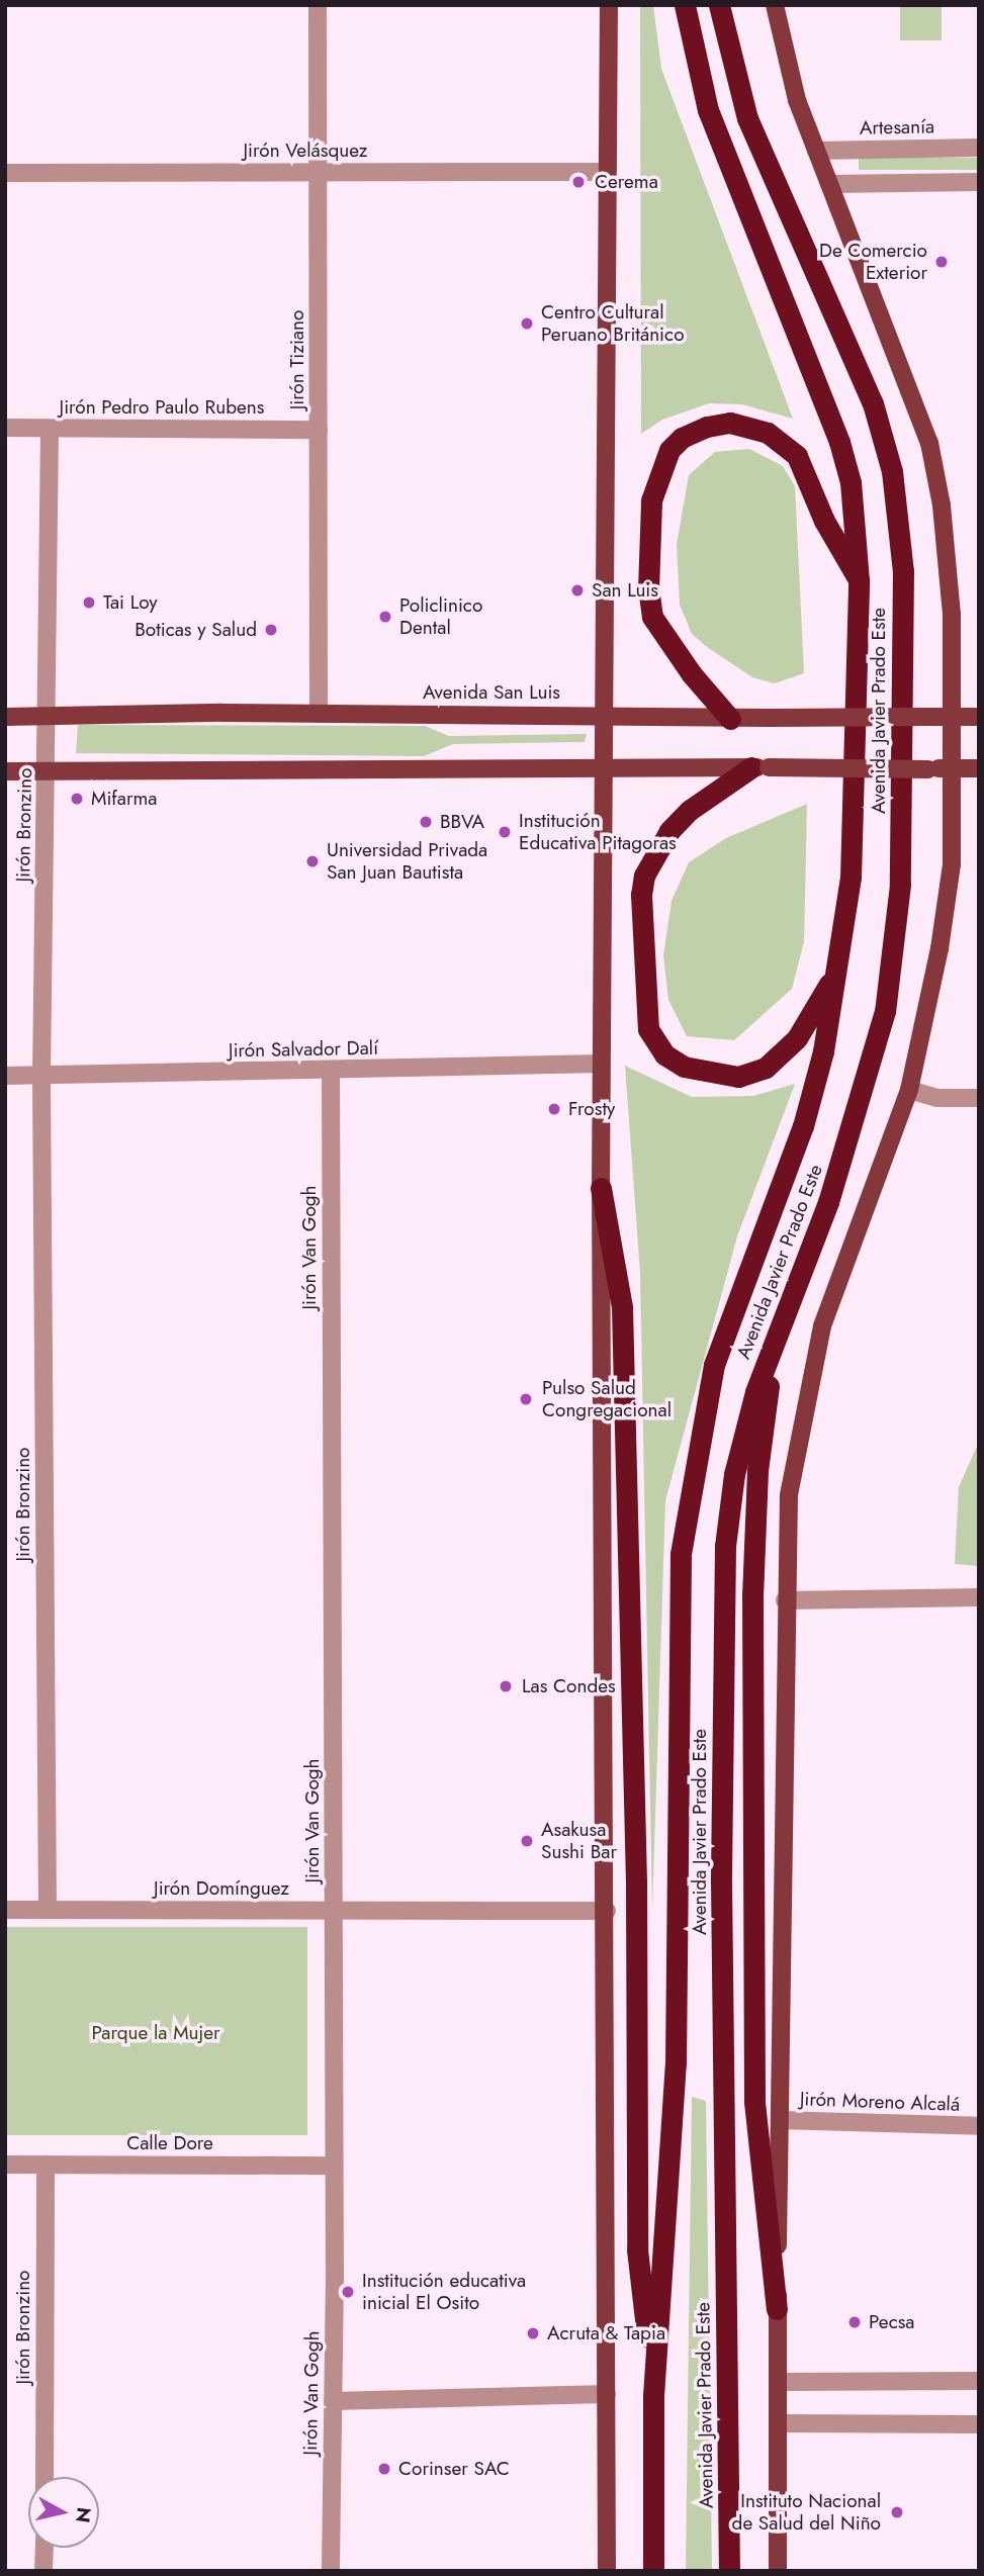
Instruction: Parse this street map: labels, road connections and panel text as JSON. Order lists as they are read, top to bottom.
{
  "streets": {
    "highway": ["Avenida Javier Prado Este"],
    "main road": ["Avenida San Luis"],
    "street": [
      "Artesanía",
      "Jirón Velásquez",
      "Jirón Tiziano",
      "Jirón Pedro Paulo Rubens",
      "Jirón Bronzino",
      "Jirón Salvador Dalí",
      "Jirón Van Gogh",
      "Jirón Domínguez",
      "Jirón Moreno Alcalá",
      "Calle Dore"
    ]
  },
  "crossings": [
    ["Jirón Velásquez", "Jirón Tiziano"],
    ["Jirón Tiziano", "Jirón Pedro Paulo Rubens"],
    ["Jirón Tiziano", "Avenida San Luis"],
    ["Jirón Pedro Paulo Rubens", "Jirón Bronzino"],
    ["Avenida San Luis", "Jirón Bronzino"],
    ["Jirón Bronzino", "Jirón Salvador Dalí"],
    ["Jirón Bronzino", "Jirón Domínguez"],
    ["Jirón Bronzino", "Calle Dore"],
    ["Jirón Salvador Dalí", "Jirón Van Gogh"],
    ["Jirón Van Gogh", "Jirón Domínguez"],
    ["Jirón Van Gogh", "Calle Dore"]
  ],
  "parks": ["Parque la Mujer"],
  "places": [
    "Cerema",
    "De Comercio Exterior",
    "Centro Cultural Peruano Británico",
    "San Luis",
    "Tai Loy",
    "Policlinico Dental",
    "Boticas y Salud",
    "Mifarma",
    "BBVA",
    "Institución Educativa Pitagoras",
    "Universidad Privada San Juan Bautista",
    "Frosty",
    "Pulso Salud Congregacional",
    "Las Condes",
    "Asakusa Sushi Bar",
    "Institución educativa inicial El Osito",
    "Pecsa",
    "Acruta & Tapia",
    "Corinser SAC",
    "Instituto Nacional de Salud del Niño"
  ],
  "north": "right"
}
